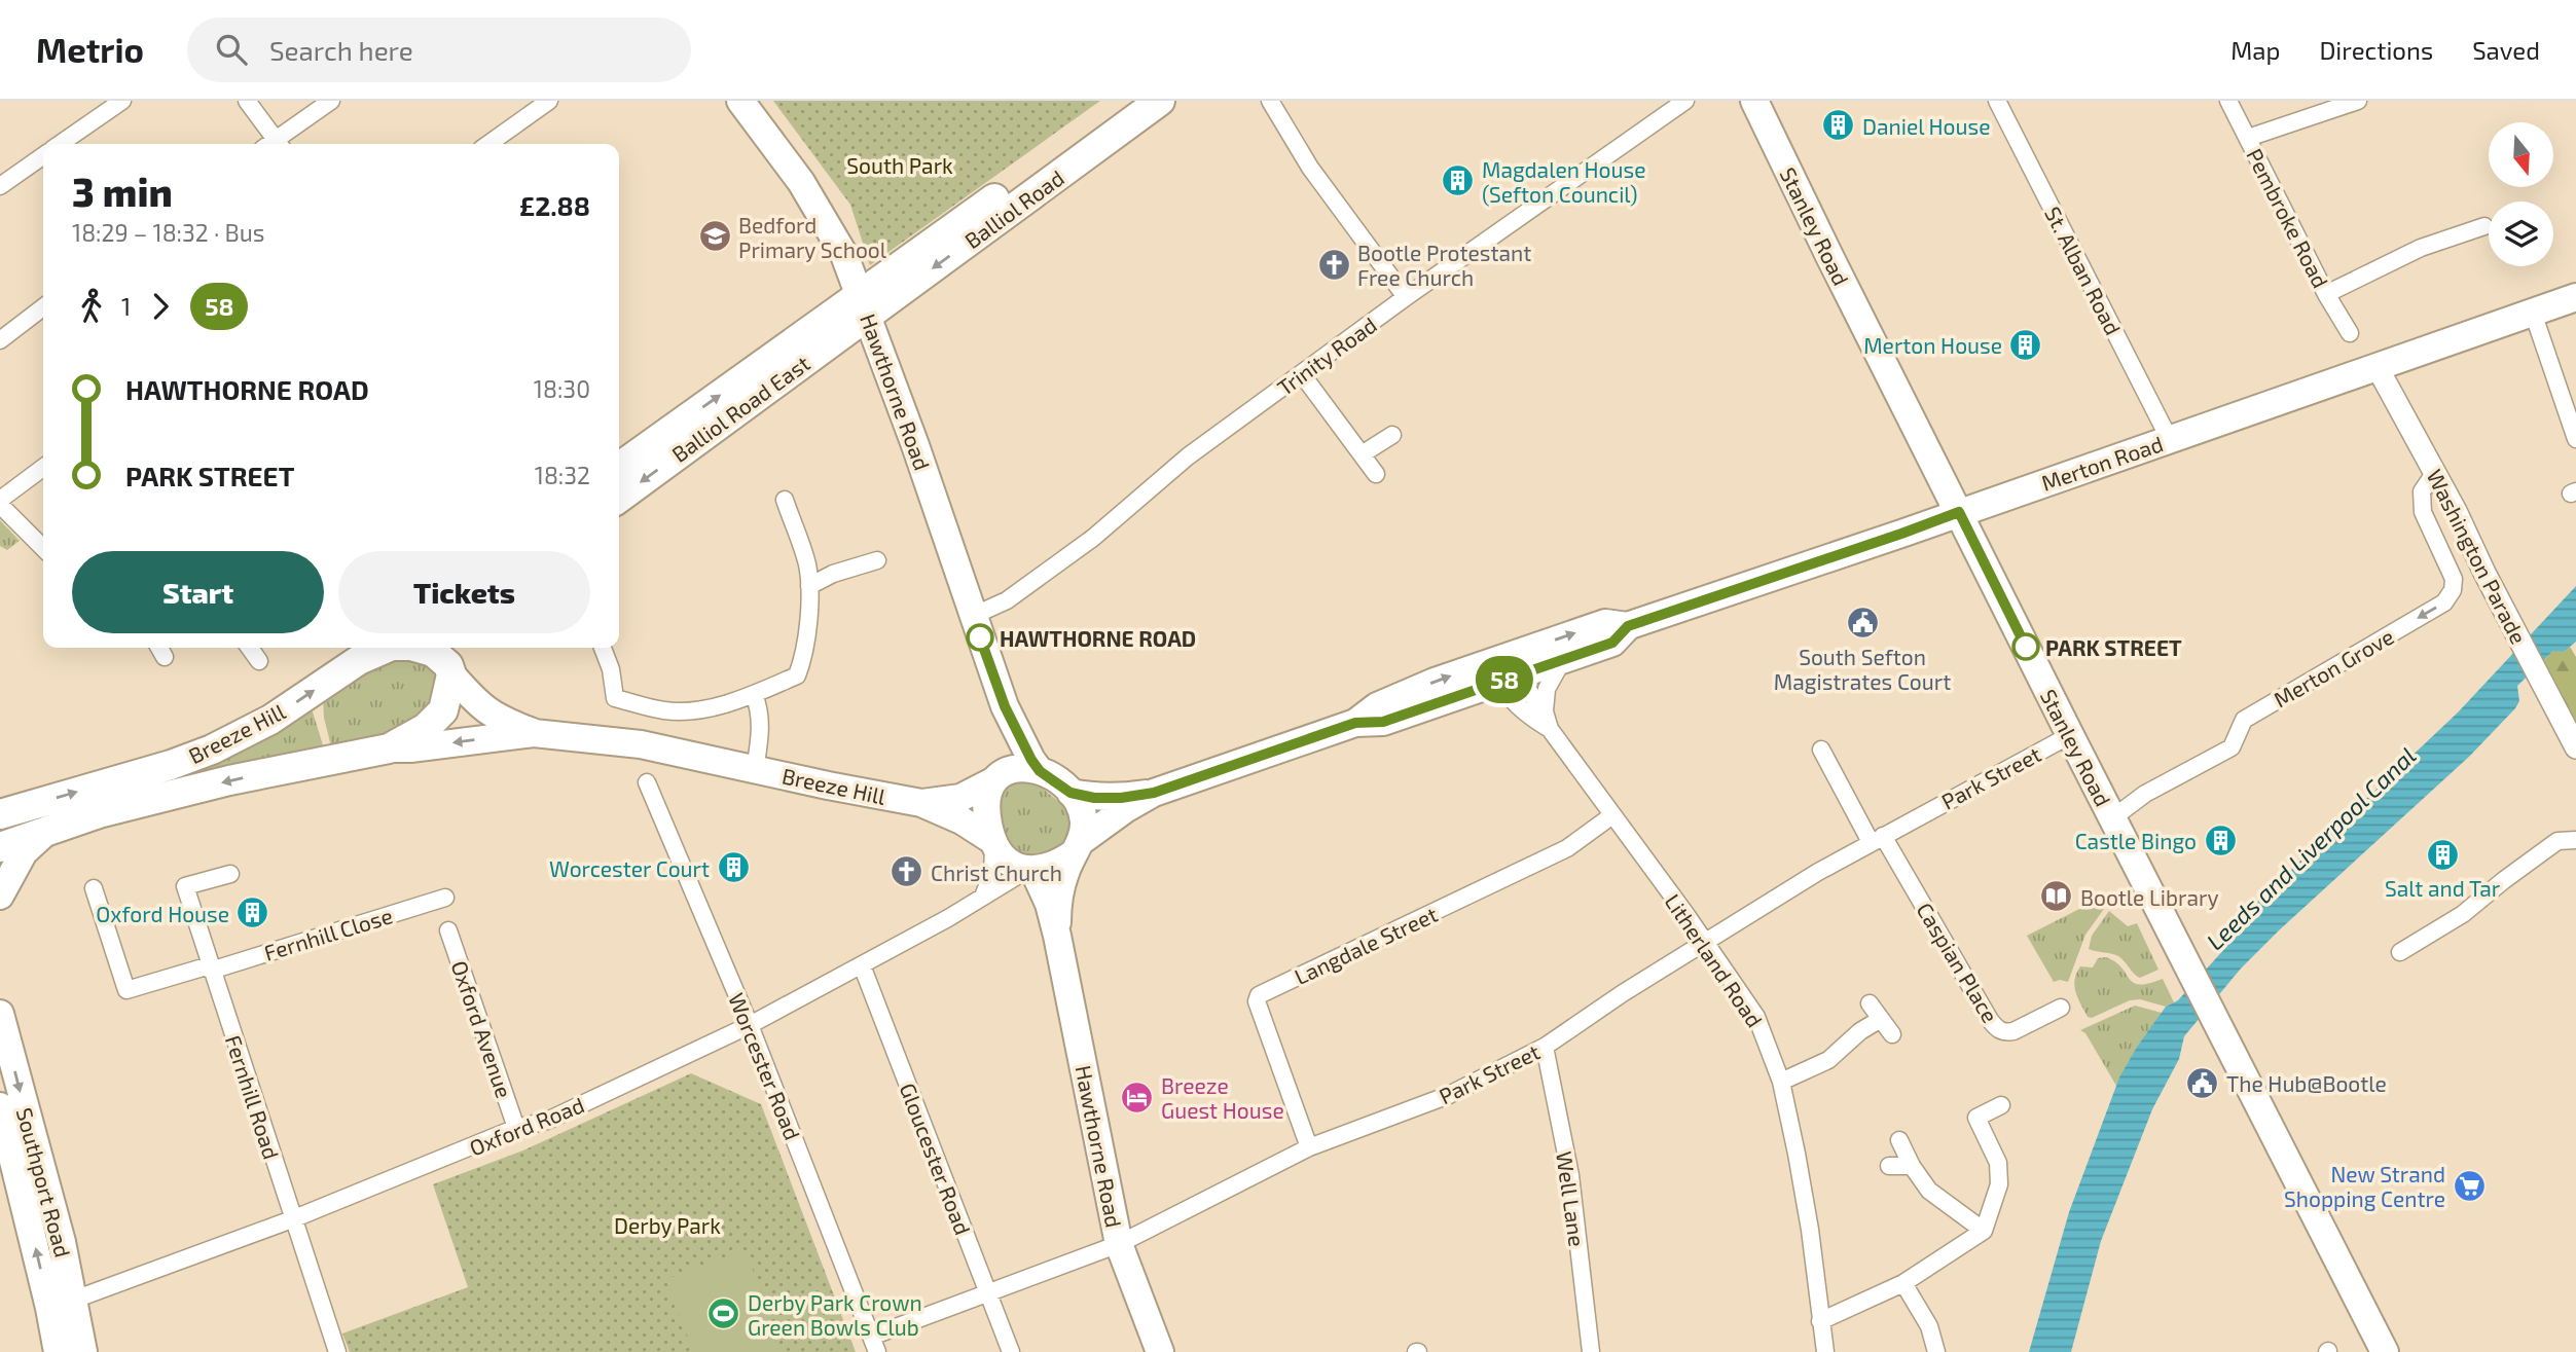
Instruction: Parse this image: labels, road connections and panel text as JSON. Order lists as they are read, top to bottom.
{
  "streets": {
    "highway": ["Balliol Road", "Balliol Road East", "Breeze Hill"],
    "main road": [
      "Stanley Road",
      "Hawthorne Road",
      "Merton Road",
      "Southport Road"
    ],
    "street": [
      "Pembroke Road",
      "St. Alban Road",
      "Trinity Road",
      "Washington Parade",
      "Merton Grove",
      "Park Street",
      "Fernhill Close",
      "Langdale Street",
      "Litherland Road",
      "Caspian Place",
      "Oxford Avenue",
      "Worcester Road",
      "Fernhill Road",
      "Oxford Road",
      "Gloucester Road",
      "Well Lane"
    ]
  },
  "crossings": [
    ["Balliol Road", "Hawthorne Road"],
    ["Balliol Road", "Balliol Road East"],
    ["Stanley Road", "Merton Road"],
    ["Stanley Road", "Merton Grove"],
    ["Stanley Road", "Park Street"],
    ["St. Alban Road", "Merton Road"],
    ["Trinity Road", "Hawthorne Road"],
    ["Hawthorne Road", "Balliol Road East"],
    ["Hawthorne Road", "Merton Road"],
    ["Hawthorne Road", "Breeze Hill"],
    ["Hawthorne Road", "Park Street"],
    ["Hawthorne Road", "Oxford Road"],
    ["Merton Road", "Washington Parade"],
    ["Merton Road", "Breeze Hill"],
    ["Merton Road", "Litherland Road"],
    ["Merton Road", "Oxford Road"],
    ["Washington Parade", "Merton Grove"],
    ["Breeze Hill", "Oxford Road"],
    ["Park Street", "Langdale Street"],
    ["Park Street", "Litherland Road"],
    ["Park Street", "Caspian Place"],
    ["Park Street", "Worcester Road"],
    ["Park Street", "Gloucester Road"],
    ["Park Street", "Well Lane"],
    ["Fernhill Close", "Fernhill Road"],
    ["Langdale Street", "Litherland Road"],
    ["Oxford Avenue", "Oxford Road"],
    ["Worcester Road", "Oxford Road"],
    ["Fernhill Road", "Oxford Road"],
    ["Oxford Road", "Gloucester Road"],
    ["Oxford Road", "Southport Road"]
  ],
  "one_way": ["Merton Grove"],
  "water": ["Leeds and Liverpool Canal"],
  "parks": ["South Park", "Derby Park"],
  "places": {
    "building": [
      "Daniel House",
      "Magdalen House (Sefton Council)",
      "Merton House",
      "Castle Bingo",
      "Salt and Tar",
      "Worcester Court",
      "Oxford House"
    ],
    "school or university": ["Bedford Primary School"],
    "church": ["Bootle Protestant Free Church", "Christ Church"],
    "public building": ["South Sefton Magistrates Court", "The Hub@Bootle"],
    "other": ["HAWTHORNE ROAD", "PARK STREET"],
    "library": ["Bootle Library"],
    "hotel": ["Breeze Guest House"],
    "supermarket": ["New Strand Shopping Centre"],
    "sports": ["Derby Park Crown Green Bowls Club"]
  },
  "lines": ["bus line 58"],
  "north": "bottom",
  "page": {
    "header": "Metrio",
    "search": "Search here",
    "nav": ["Map", "Directions", "Saved"],
    "on_map": "58",
    "heading": ["3 min", "18:29 – 18:32 · Bus", "£2.88"],
    "legs": ["1", "58"],
    "list": [
      {
        "name": "HAWTHORNE ROAD",
        "value": "18:30"
      },
      {
        "name": "PARK STREET",
        "value": "18:32"
      }
    ],
    "buttons": ["Start", "Tickets"]
  }
}
